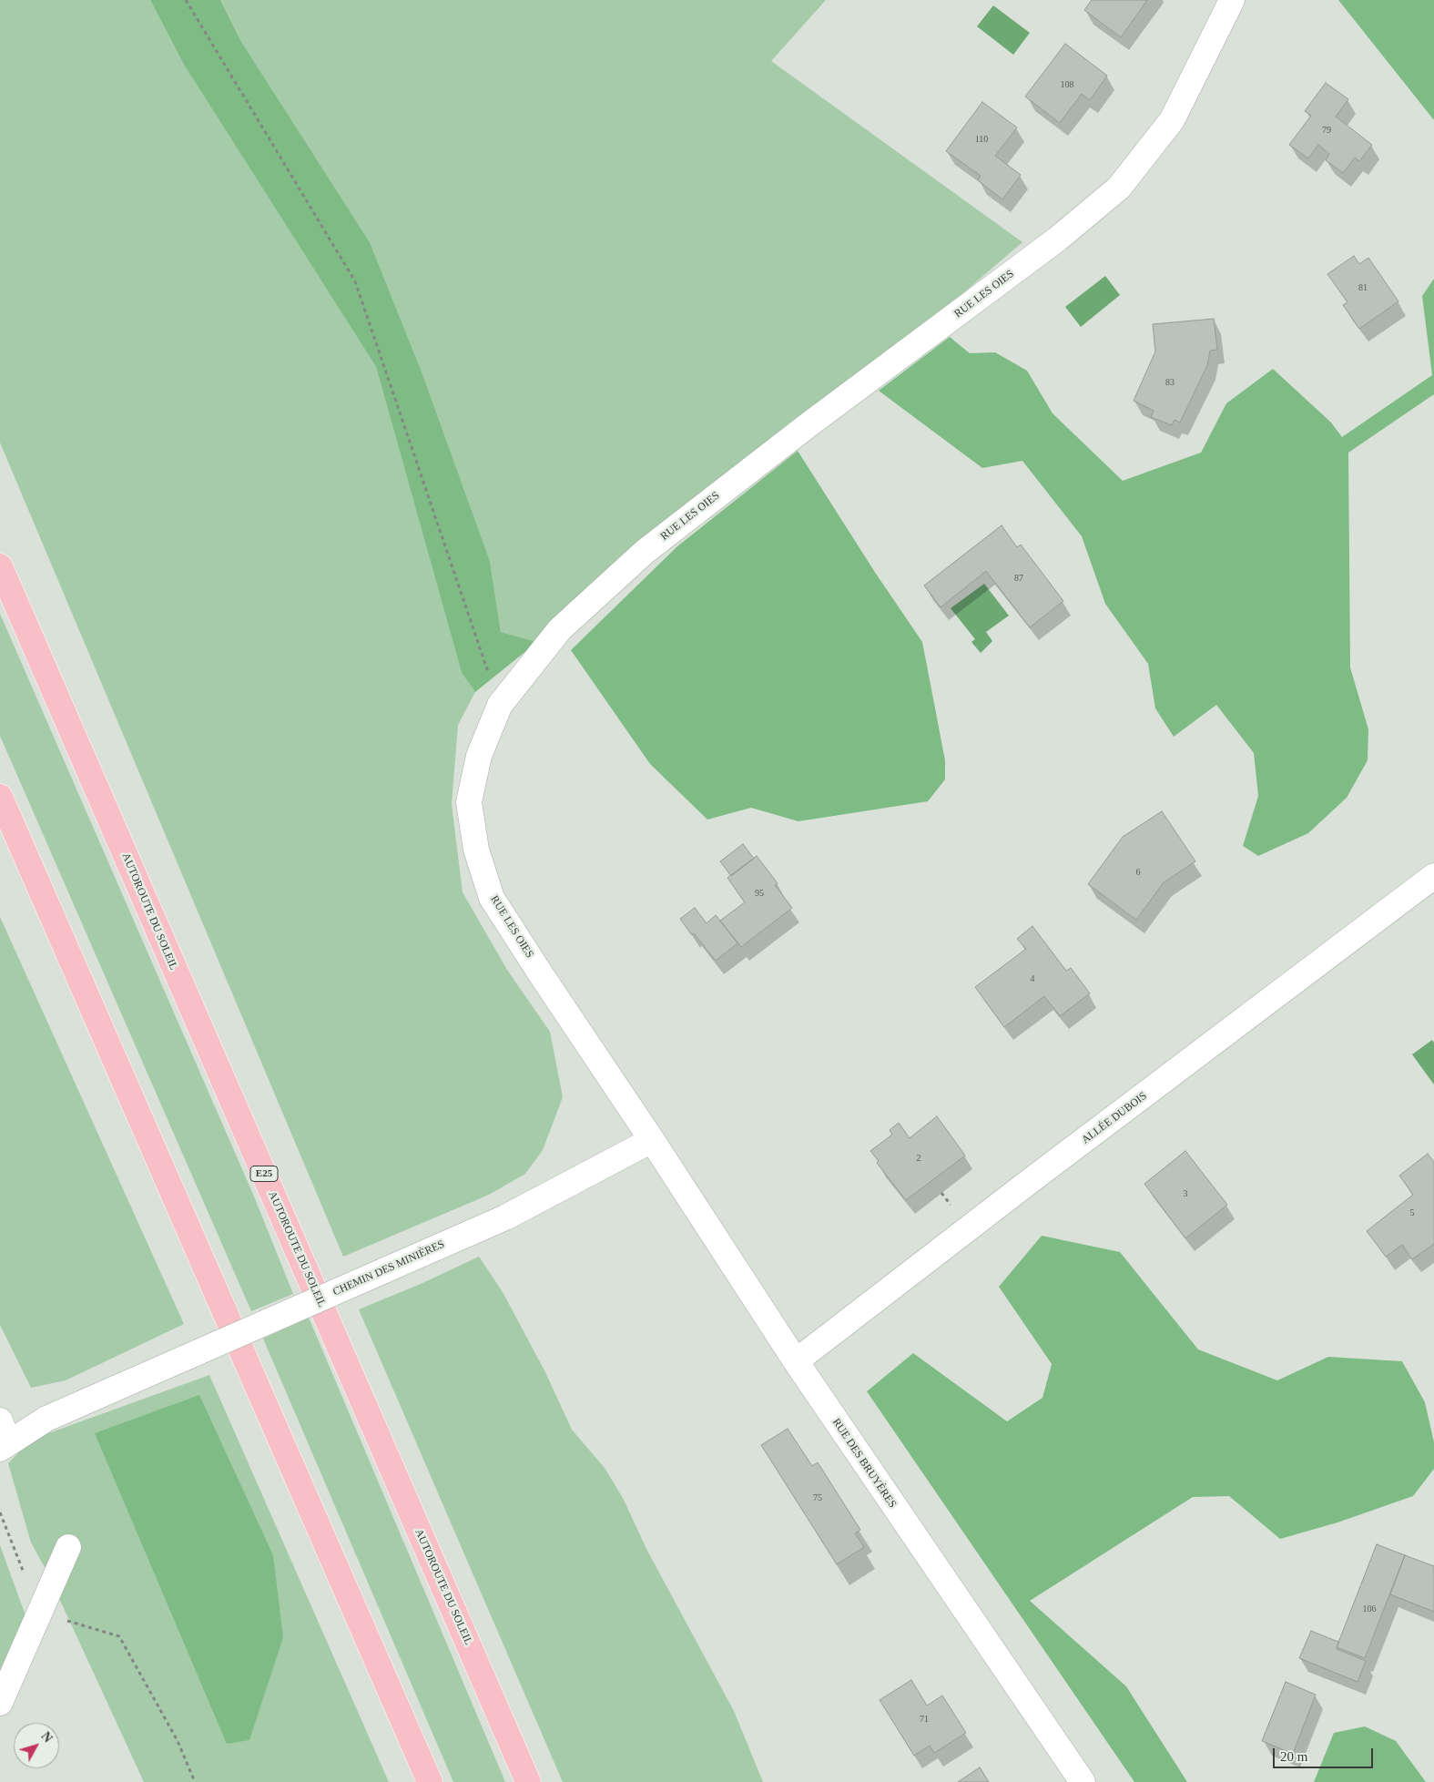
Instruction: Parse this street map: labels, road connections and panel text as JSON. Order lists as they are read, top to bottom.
{
  "streets": {
    "highway": ["AUTOROUTE DU SOLEIL", "E25"],
    "street": [
      "RUE LES OIES",
      "ALLÉE DUBOIS",
      "CHEMIN DES MINIÈRES",
      "RUE DES BRUYÈRES"
    ]
  },
  "crossings": [
    ["RUE LES OIES", "CHEMIN DES MINIÈRES"],
    ["RUE LES OIES", "RUE DES BRUYÈRES"],
    ["ALLÉE DUBOIS", "RUE DES BRUYÈRES"],
    ["CHEMIN DES MINIÈRES", "RUE DES BRUYÈRES"]
  ],
  "house_numbers": [
    "108",
    "79",
    "110",
    "81",
    "83",
    "87",
    "6",
    "95",
    "4",
    "2",
    "3",
    "5",
    "75",
    "106",
    "71"
  ],
  "scale_bar": "20 m",
  "north": "top right"
}
